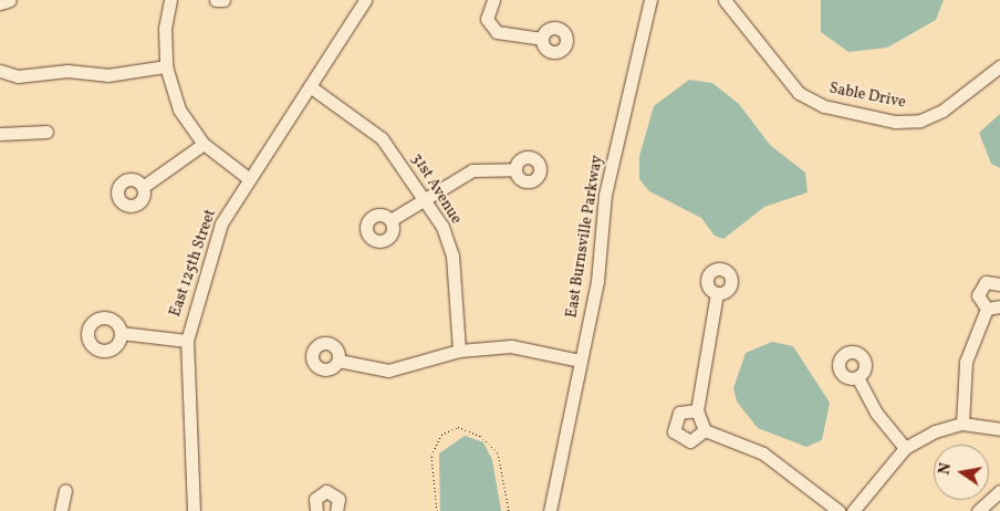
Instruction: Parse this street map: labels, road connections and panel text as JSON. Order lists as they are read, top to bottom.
{
  "streets": {
    "street": [
      "Sable Drive",
      "31st Avenue",
      "East Burnsville Parkway",
      "East 125th Street"
    ]
  },
  "crossings": [
    ["31st Avenue", "East 125th Street"]
  ],
  "north": "left"
}
